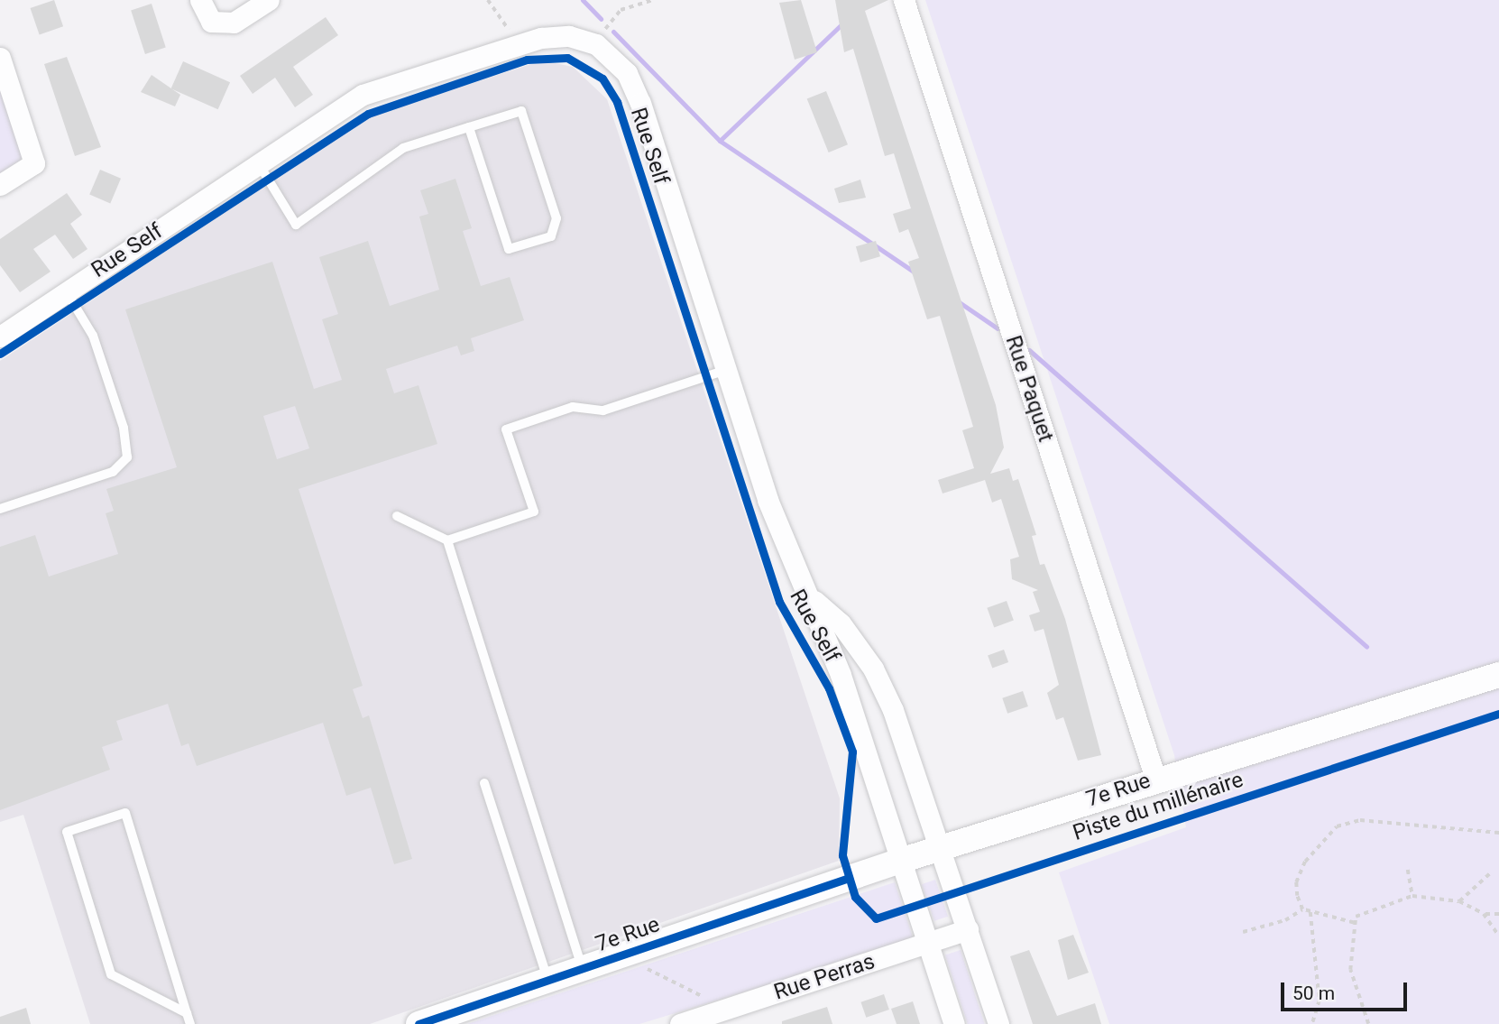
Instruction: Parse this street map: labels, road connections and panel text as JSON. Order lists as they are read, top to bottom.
{
  "streets": {
    "street": [
      "Rue Self",
      "Rue Paquet",
      "7e Rue",
      "Rue Perras"
    ],
    "cycle path": ["Piste du millénaire"]
  },
  "crossings": [
    ["Rue Self", "7e Rue"],
    ["Rue Self", "Rue Perras"],
    ["Rue Paquet", "7e Rue"]
  ],
  "scale_bar": "50 m"
}
